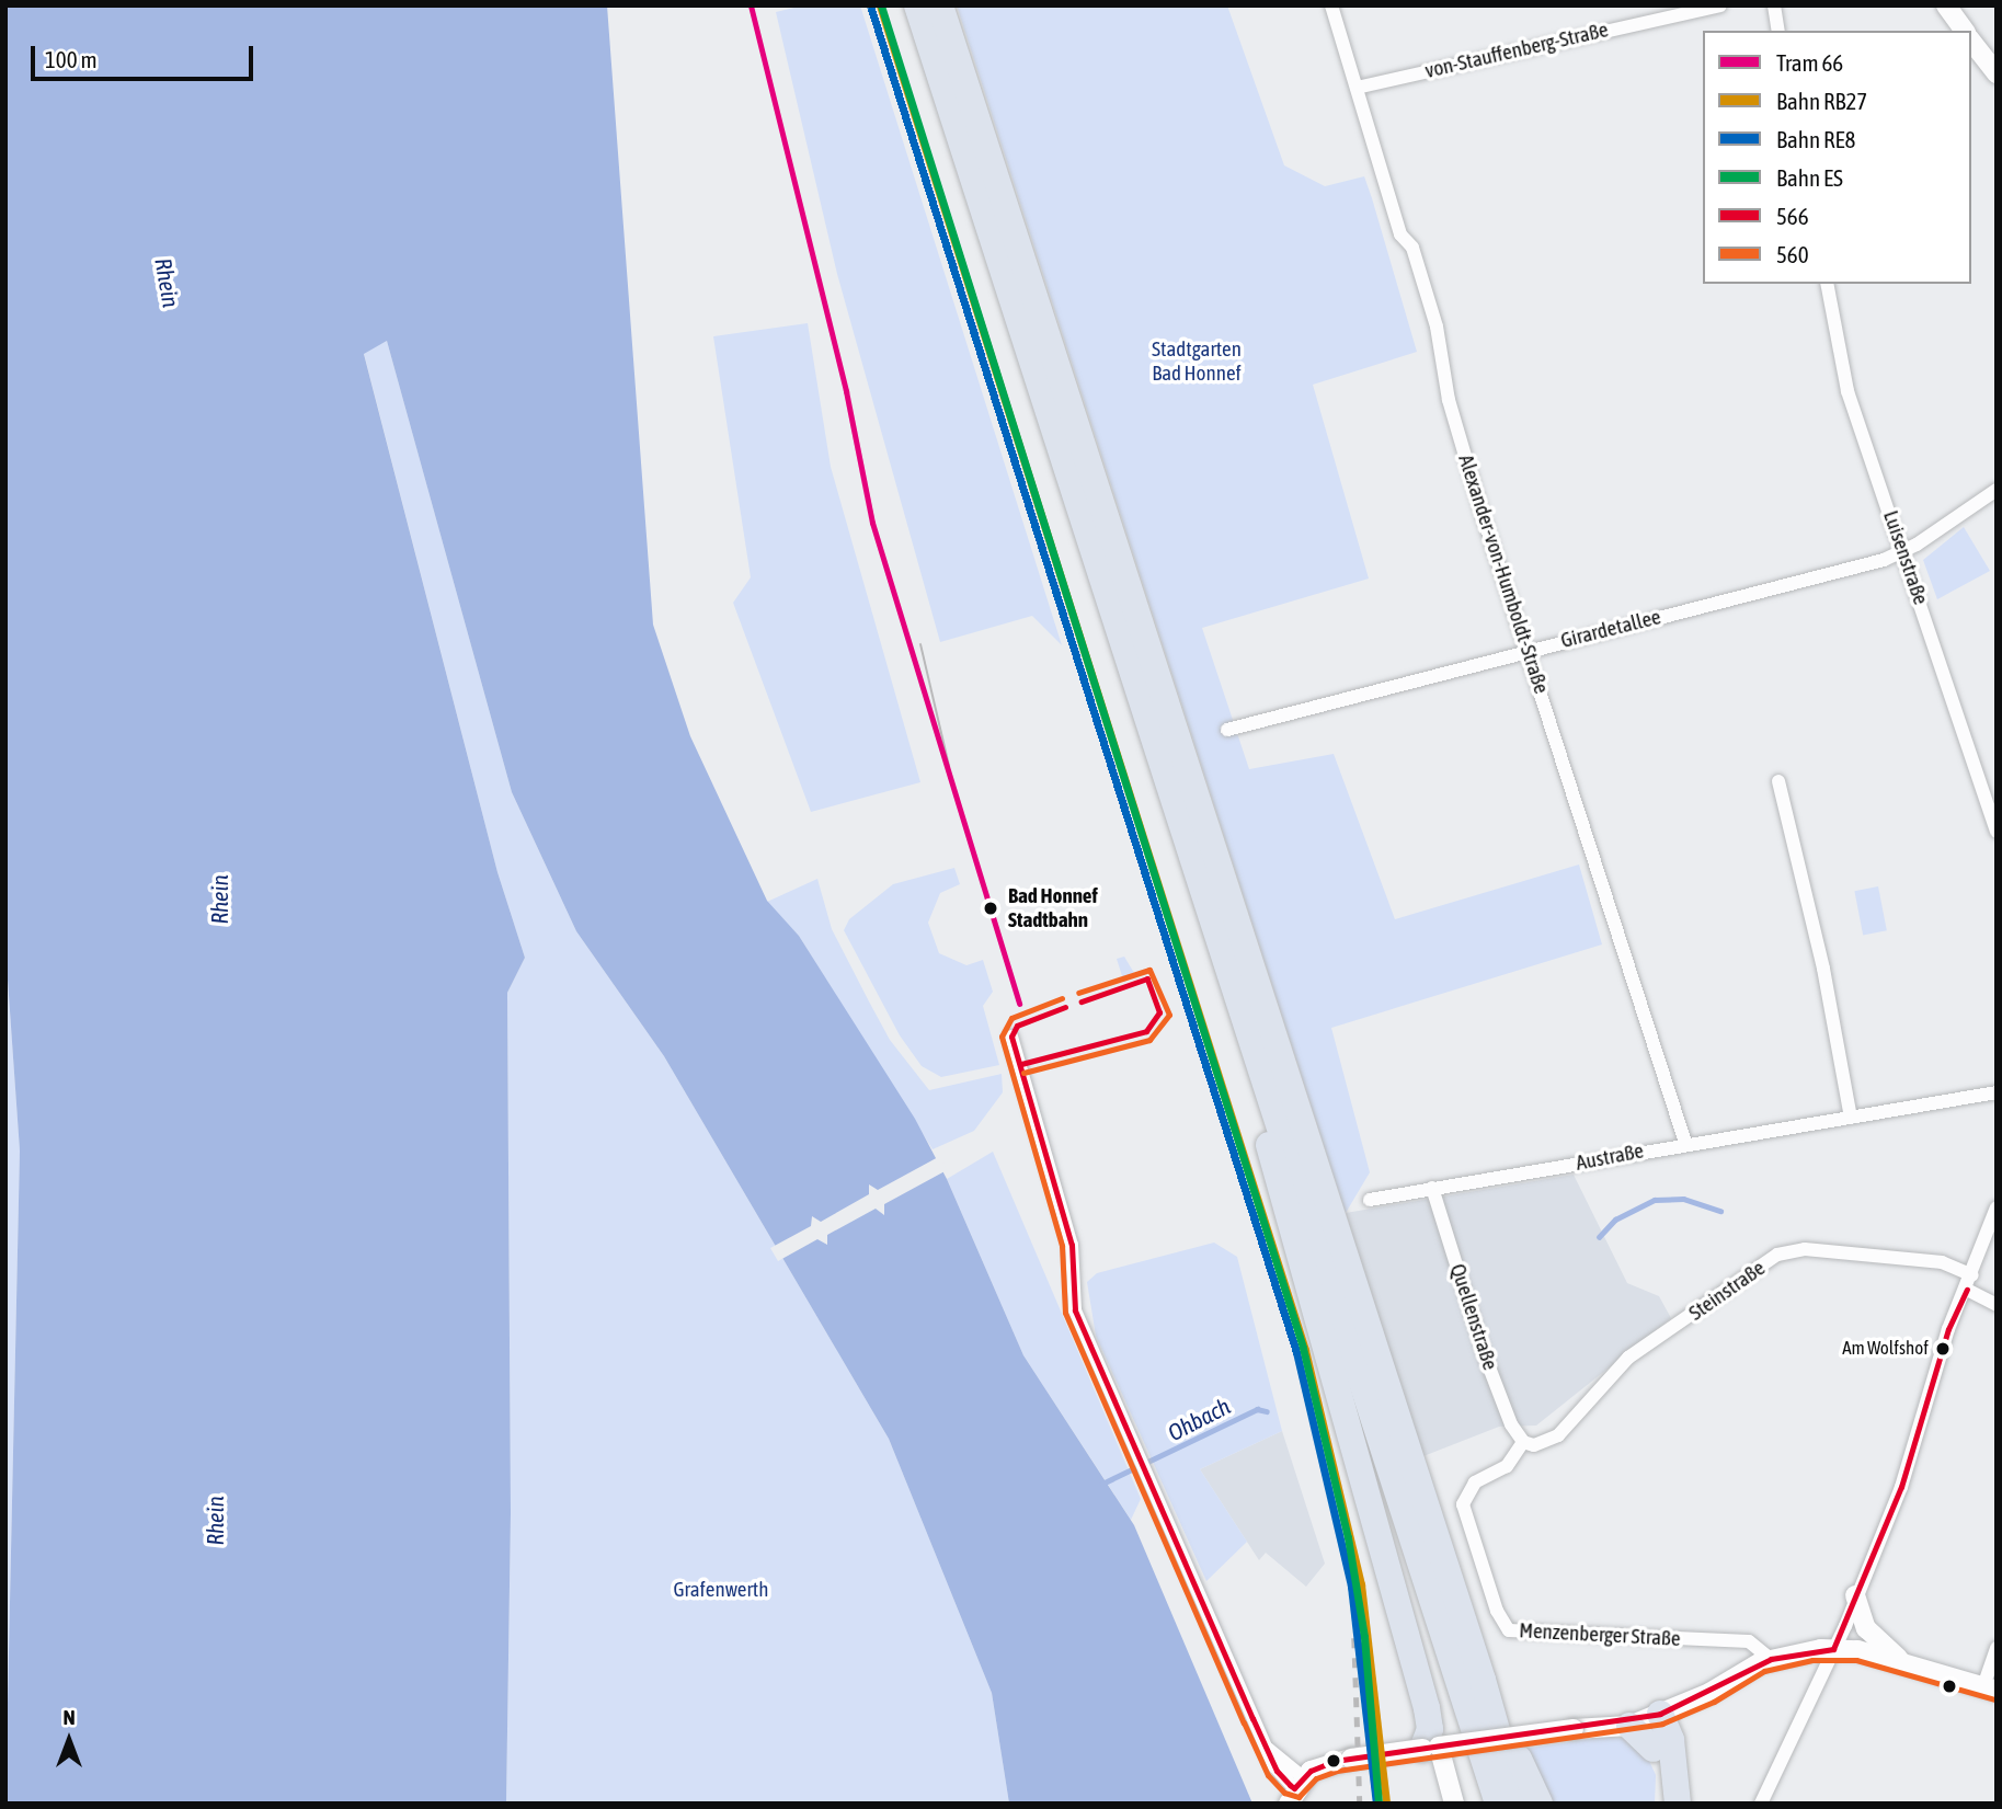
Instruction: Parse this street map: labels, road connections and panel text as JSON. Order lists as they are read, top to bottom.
{
  "streets": {
    "street": [
      "von-Stauffenberg-Straße",
      "Luisenstraße",
      "Alexander-von-Humboldt-Straße",
      "Girardetallee",
      "Austraße",
      "Steinstraße",
      "Quellenstraße",
      "Menzenberger Straße"
    ]
  },
  "crossings": [
    ["von-Stauffenberg-Straße", "Alexander-von-Humboldt-Straße"],
    ["Luisenstraße", "Girardetallee"],
    ["Alexander-von-Humboldt-Straße", "Girardetallee"],
    ["Alexander-von-Humboldt-Straße", "Austraße"],
    ["Austraße", "Quellenstraße"],
    ["Steinstraße", "Quellenstraße"],
    ["Steinstraße", "Menzenberger Straße"],
    ["Quellenstraße", "Menzenberger Straße"]
  ],
  "water": ["Rhein", "Ohbach"],
  "parks": ["Stadtgarten Bad Honnef", "Grafenwerth"],
  "places": ["Bad Honnef Stadtbahn", "Am Wolfshof"],
  "lines": [
    "tram line 66",
    "rail line RB27",
    "rail line ES",
    "rail line RE8",
    "transit line 560",
    "transit line 566"
  ],
  "legend": [
    "Tram 66",
    "Bahn RB27",
    "Bahn RE8",
    "Bahn ES",
    "566",
    "560"
  ],
  "scale_bar": "100 m",
  "north": "top"
}
